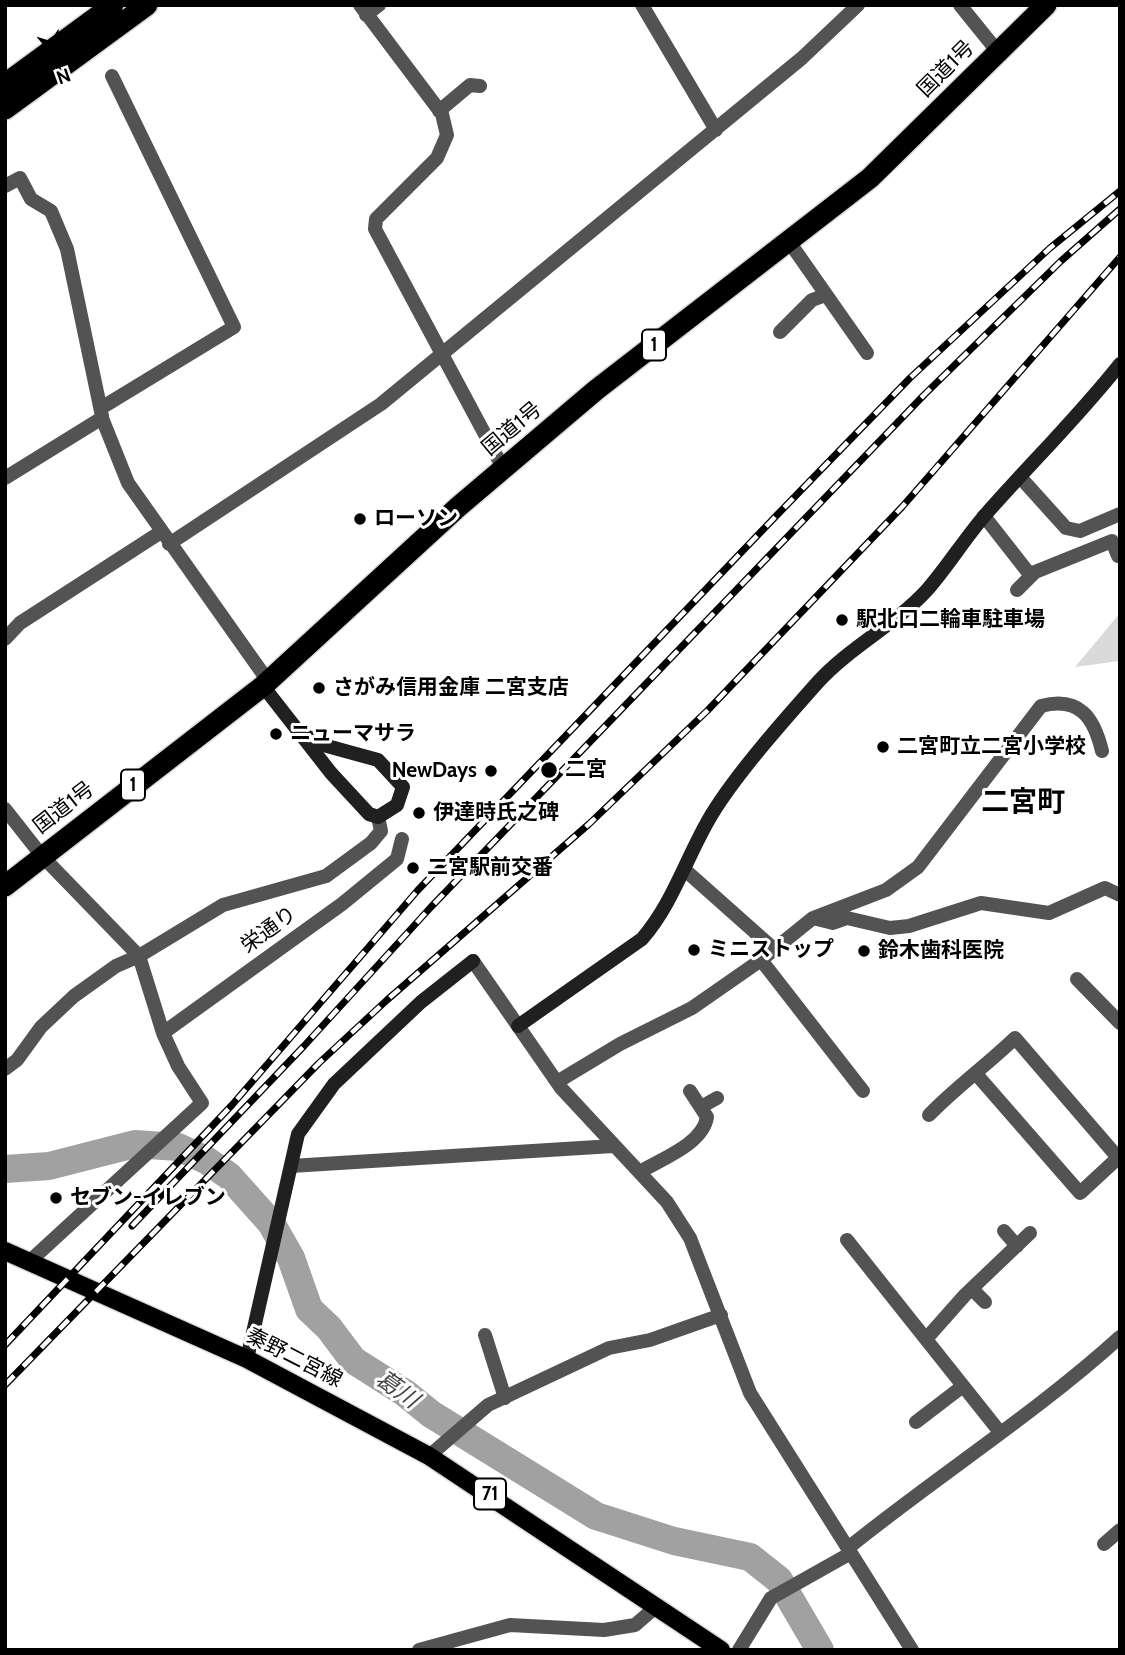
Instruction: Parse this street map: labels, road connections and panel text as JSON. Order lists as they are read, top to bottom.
{
  "streets": {
    "highway": ["国道1号", "1"],
    "main road": ["秦野二宮線", "71"],
    "street": ["栄通り"]
  },
  "districts": ["二宮町"],
  "water": ["葛川"],
  "places": [
    "ローソン",
    "駅北口二輪車駐車場",
    "さがみ信用金庫 二宮支店",
    "ニューマサラ",
    "二宮町立二宮小学校",
    "二宮",
    "NewDays",
    "伊達時氏之碑",
    "二宮駅前交番",
    "ミニストップ",
    "鈴木歯科医院",
    "セブン-イレブン"
  ],
  "north": "bottom"
}
